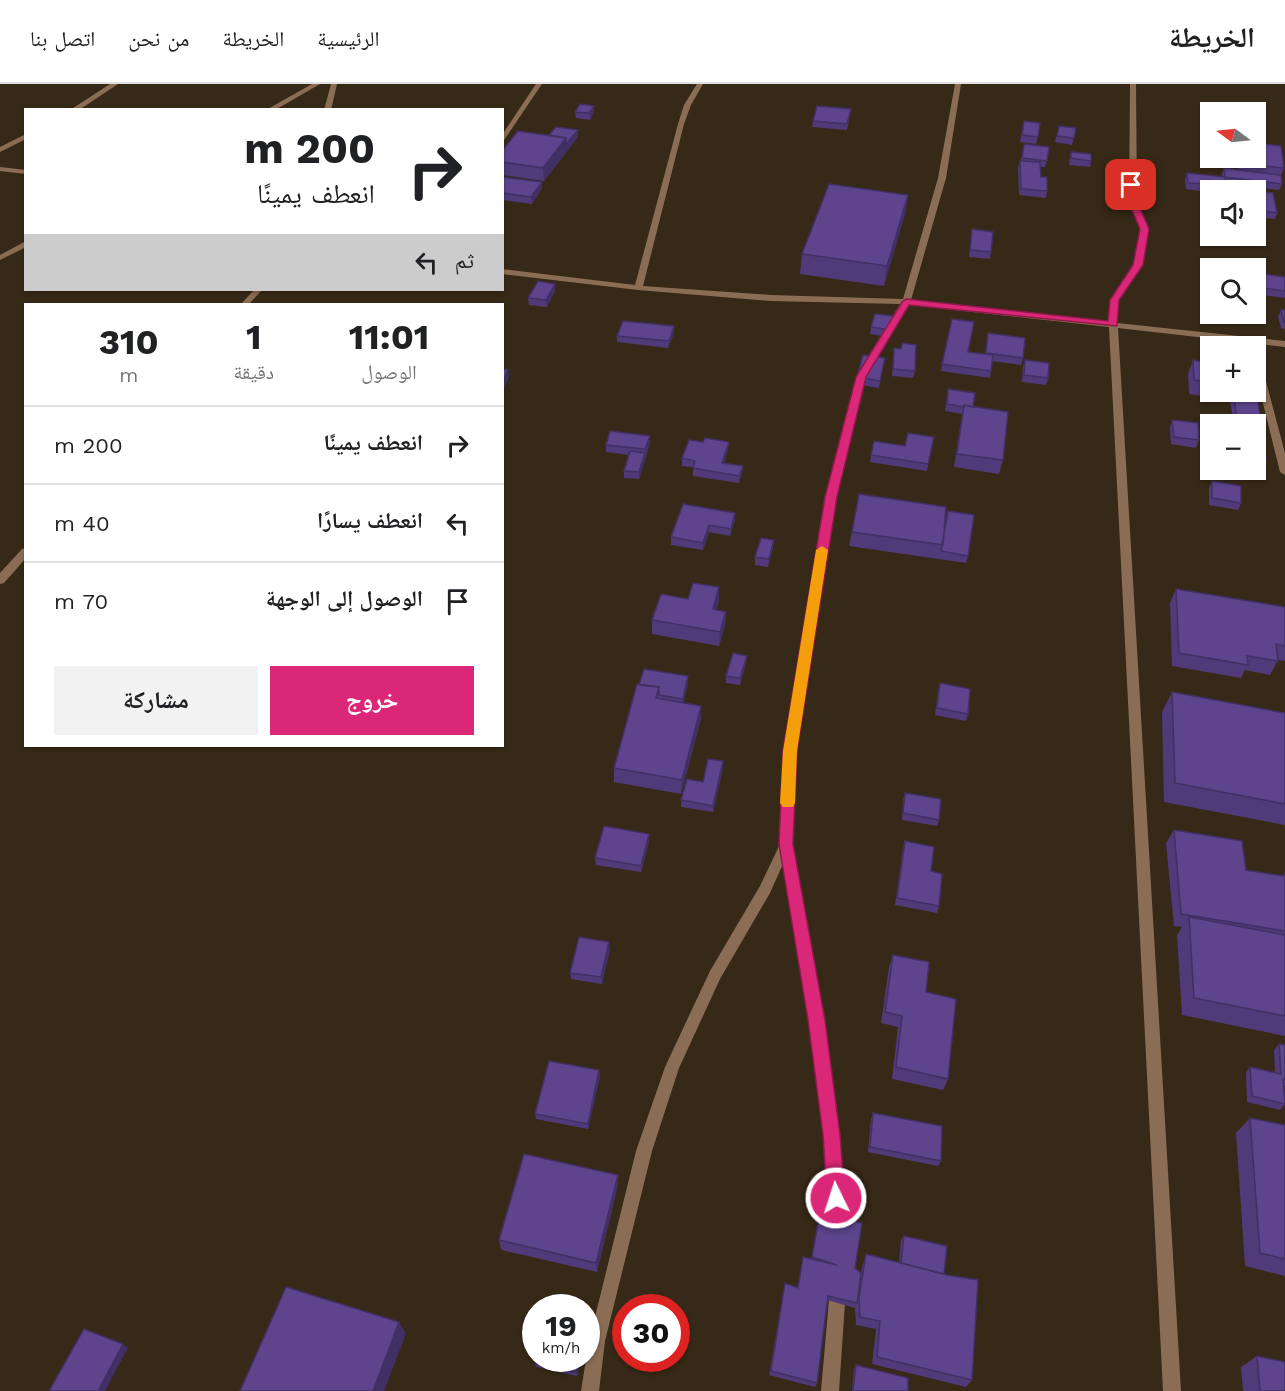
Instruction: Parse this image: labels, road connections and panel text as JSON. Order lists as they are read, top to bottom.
{
  "north": "left",
  "page": {
    "header": "الخريطة",
    "nav": [
      "الرئيسية",
      "الخريطة",
      "من نحن",
      "اتصل بنا"
    ],
    "map_buttons": ["+", "−"],
    "turn": ["200 m", "انعطف يمينًا"],
    "then": "ثم",
    "eta": [
      "11:01",
      "الوصول",
      "1",
      "دقيقة",
      "310",
      "m"
    ],
    "list": [
      {
        "name": "انعطف يمينًا",
        "value": "200 m"
      },
      {
        "name": "انعطف يسارًا",
        "value": "40 m"
      },
      {
        "name": "الوصول إلى الوجهة",
        "value": "70 m"
      }
    ],
    "buttons": ["خروج", "مشاركة"],
    "speed": "19 km/h",
    "limit": "30"
  }
}
